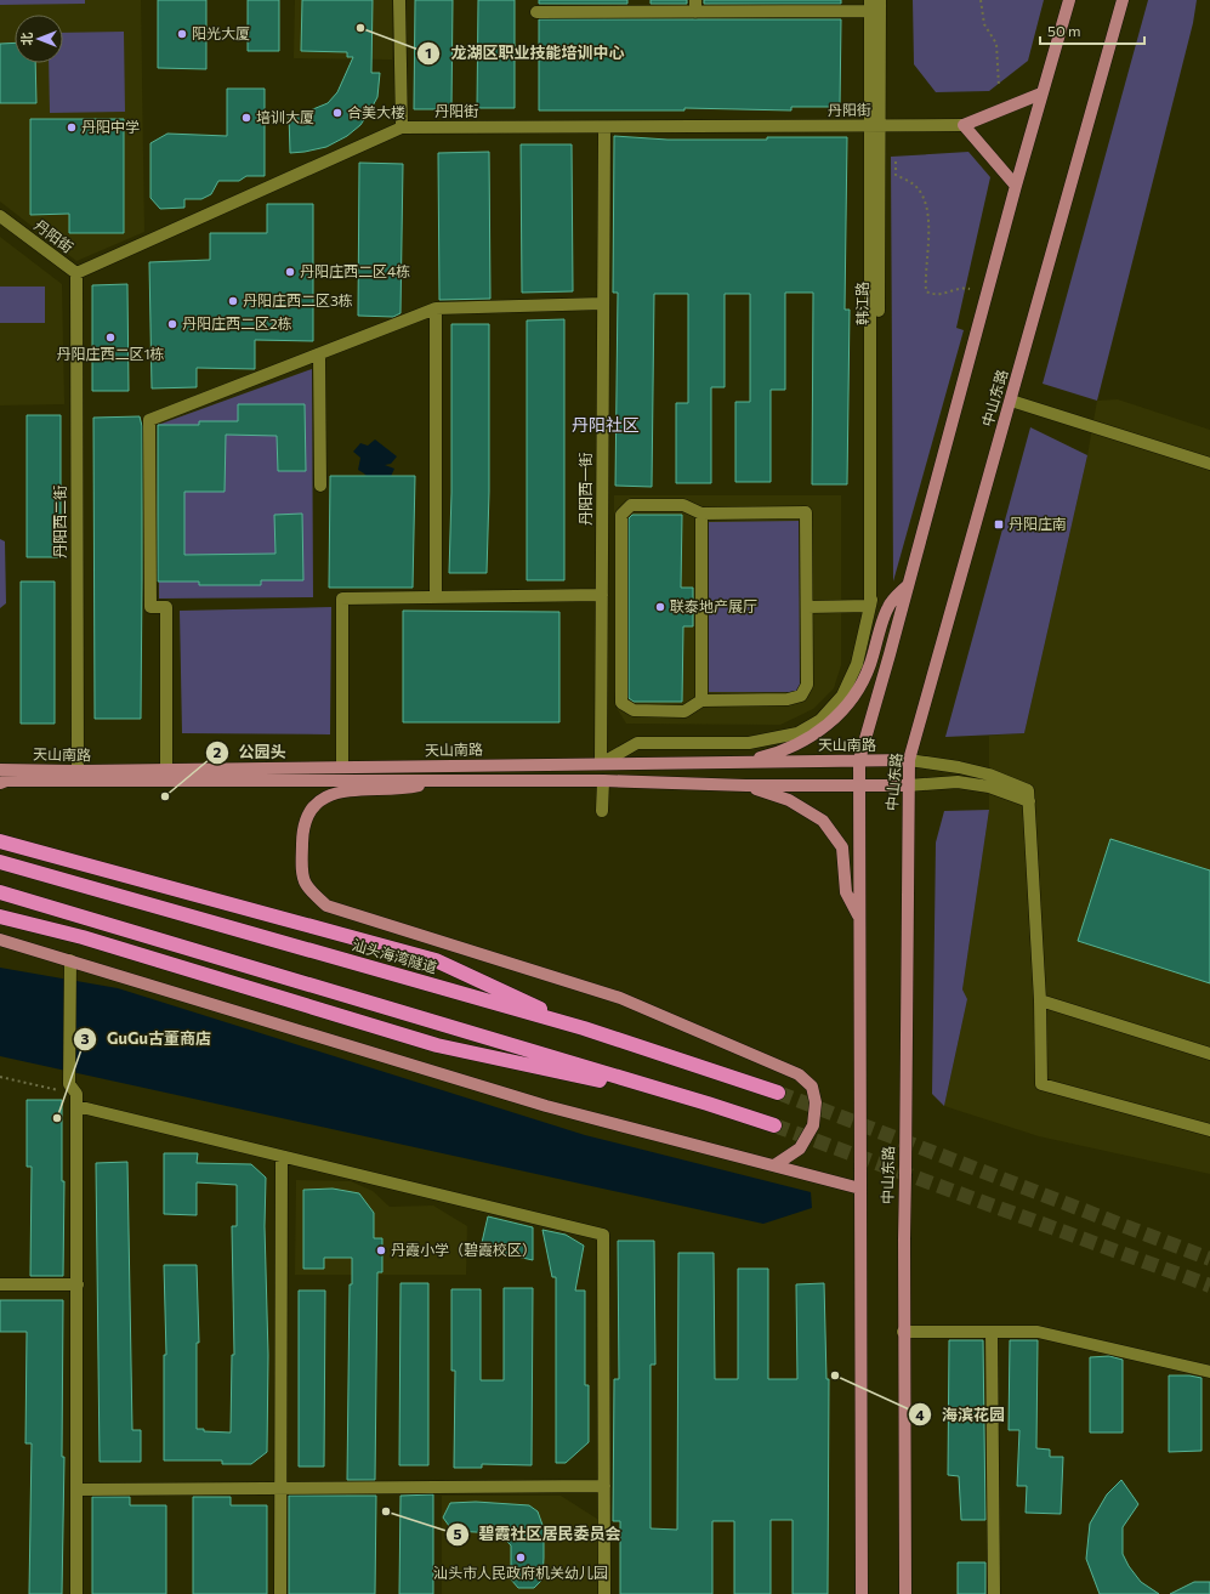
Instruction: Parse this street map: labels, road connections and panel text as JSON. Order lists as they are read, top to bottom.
{
  "streets": {
    "highway": ["汕头海湾隧道"],
    "main road": ["中山东路", "天山南路"],
    "street": [
      "丹阳街",
      "韩江路",
      "丹阳西一街",
      "丹阳西二街"
    ]
  },
  "crossings": [
    ["丹阳街", "韩江路"],
    ["丹阳街", "丹阳西一街"],
    ["丹阳街", "丹阳西二街"],
    ["中山东路", "天山南路"],
    ["丹阳西一街", "天山南路"],
    ["丹阳西二街", "天山南路"]
  ],
  "districts": ["丹阳社区"],
  "places": {
    "other": [
      "龙湖区职业技能培训中心",
      "阳光大厦",
      "合美大楼",
      "培训大厦",
      "丹阳中学",
      "丹阳庄西二区4栋",
      "丹阳庄西二区3栋",
      "丹阳庄西二区2栋",
      "丹阳庄西二区1栋",
      "联泰地产展厅",
      "公园头",
      "GuGu古董商店",
      "丹霞小学（碧霞校区）",
      "海滨花园",
      "碧霞社区居民委员会",
      "汕头市人民政府机关幼儿园"
    ],
    "transit": ["丹阳庄南"]
  },
  "scale_bar": "50 m",
  "north": "left"
}
